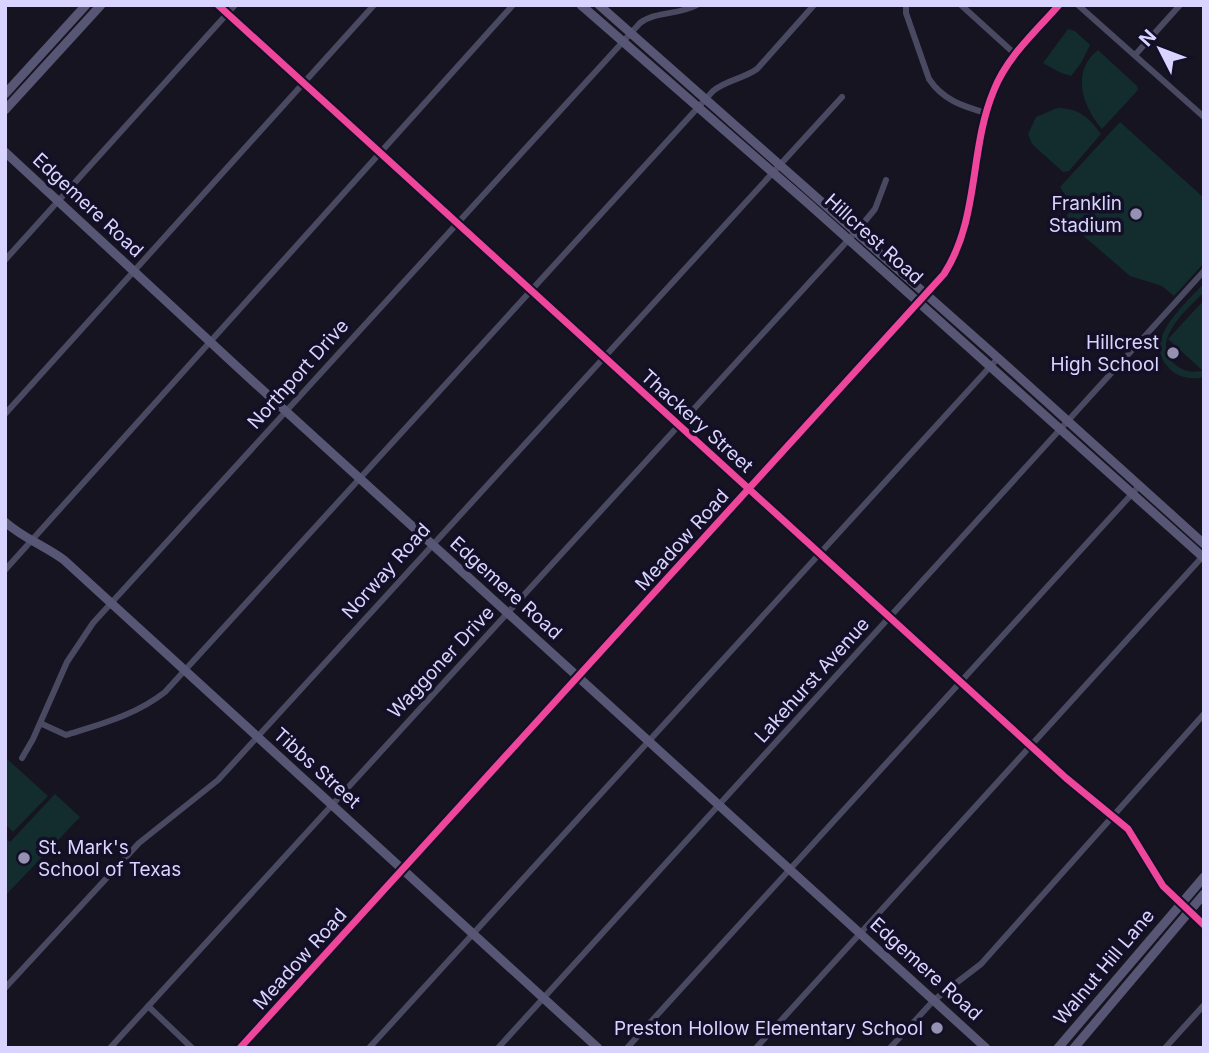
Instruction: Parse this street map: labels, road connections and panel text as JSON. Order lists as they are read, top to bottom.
{
  "streets": {
    "street": [
      "Edgemere Road",
      "Hillcrest Road",
      "Northport Drive",
      "Thackery Street",
      "Meadow Road",
      "Norway Road",
      "Waggoner Drive",
      "Lakehurst Avenue",
      "Tibbs Street",
      "Walnut Hill Lane"
    ]
  },
  "crossings": [
    ["Edgemere Road", "Northport Drive"],
    ["Edgemere Road", "Meadow Road"],
    ["Edgemere Road", "Norway Road"],
    ["Edgemere Road", "Waggoner Drive"],
    ["Edgemere Road", "Lakehurst Avenue"],
    ["Hillcrest Road", "Northport Drive"],
    ["Hillcrest Road", "Meadow Road"],
    ["Hillcrest Road", "Norway Road"],
    ["Hillcrest Road", "Waggoner Drive"],
    ["Hillcrest Road", "Lakehurst Avenue"],
    ["Northport Drive", "Thackery Street"],
    ["Northport Drive", "Tibbs Street"],
    ["Thackery Street", "Meadow Road"],
    ["Thackery Street", "Norway Road"],
    ["Thackery Street", "Waggoner Drive"],
    ["Thackery Street", "Lakehurst Avenue"],
    ["Thackery Street", "Walnut Hill Lane"],
    ["Meadow Road", "Tibbs Street"],
    ["Norway Road", "Tibbs Street"],
    ["Waggoner Drive", "Tibbs Street"],
    ["Lakehurst Avenue", "Tibbs Street"]
  ],
  "places": [
    "Franklin Stadium",
    "Hillcrest High School",
    "St. Mark's School of Texas",
    "Preston Hollow Elementary School"
  ],
  "north": "top left"
}
